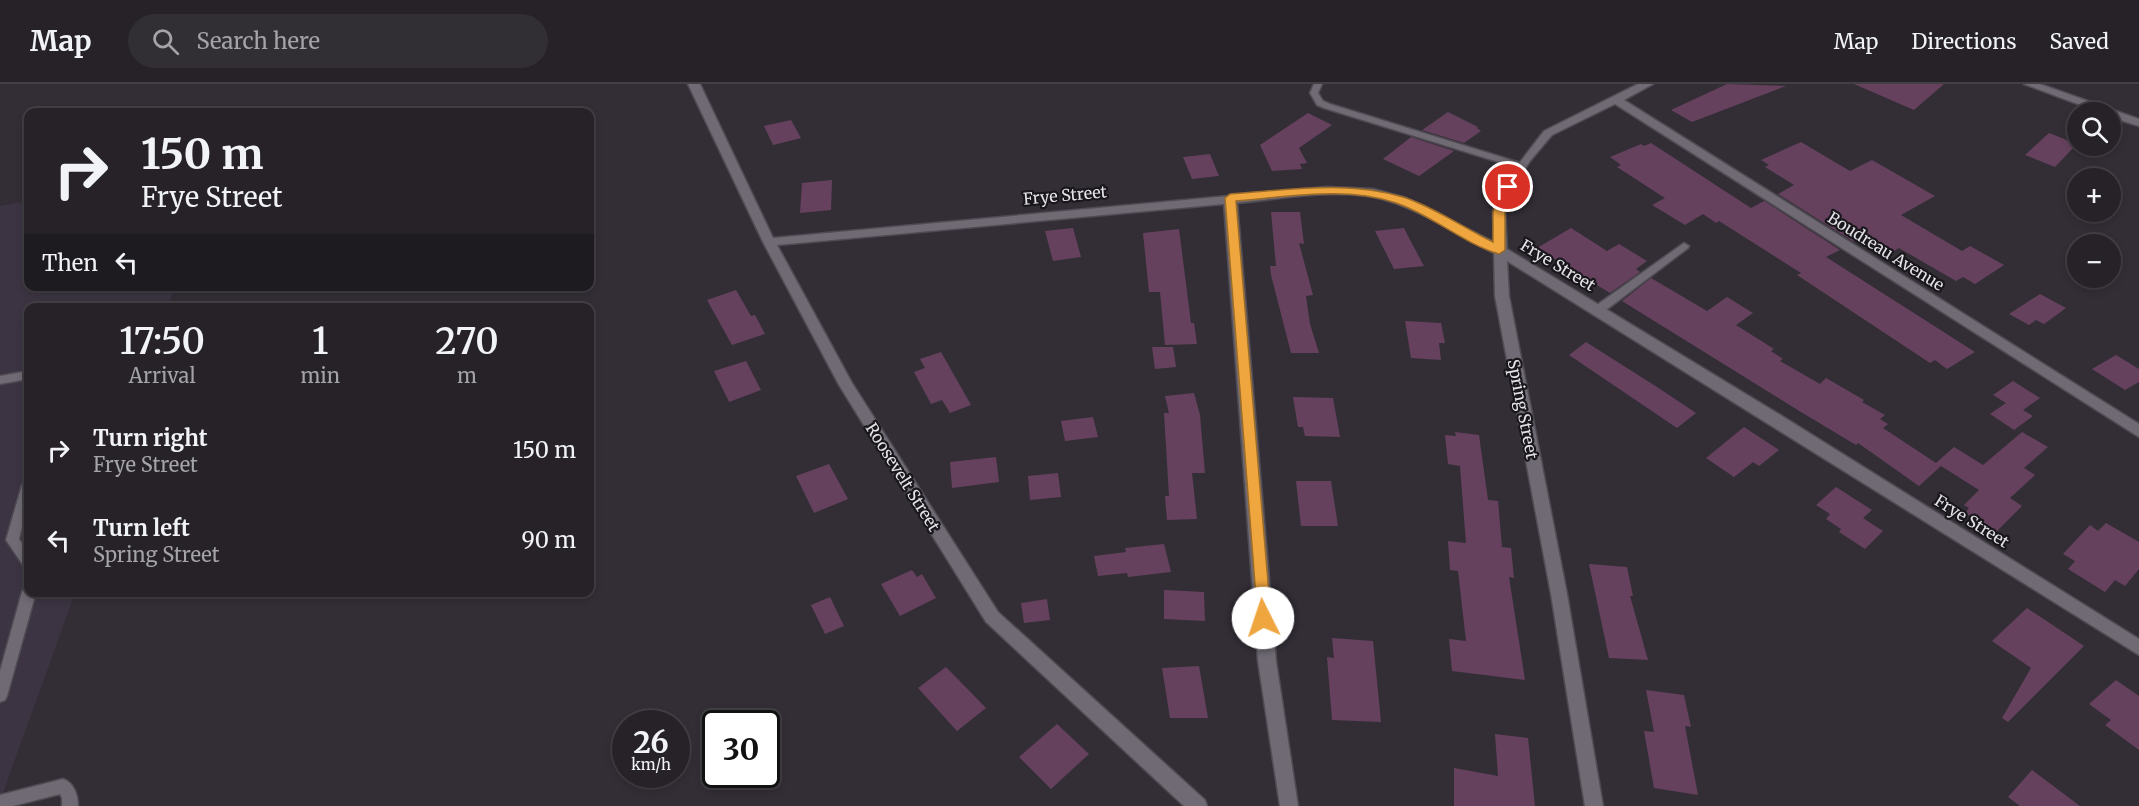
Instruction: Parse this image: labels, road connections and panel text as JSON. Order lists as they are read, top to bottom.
{
  "streets": {
    "street": [
      "Frye Street",
      "Boudreau Avenue",
      "Spring Street",
      "Roosevelt Street"
    ]
  },
  "crossings": [
    ["Frye Street", "Spring Street"],
    ["Frye Street", "Roosevelt Street"],
    ["Boudreau Avenue", "Spring Street"]
  ],
  "page": {
    "header": "Map",
    "search": "Search here",
    "nav": ["Map", "Directions", "Saved"],
    "map_buttons": ["+", "−"],
    "turn": ["150 m", "Frye Street"],
    "then": "Then",
    "eta": [
      "17:50",
      "Arrival",
      "1",
      "min",
      "270",
      "m"
    ],
    "list": [
      {
        "name": "Turn right",
        "note": "Frye Street",
        "value": "150 m"
      },
      {
        "name": "Turn left",
        "note": "Spring Street",
        "value": "90 m"
      }
    ],
    "speed": "26 km/h",
    "limit": "30"
  }
}
